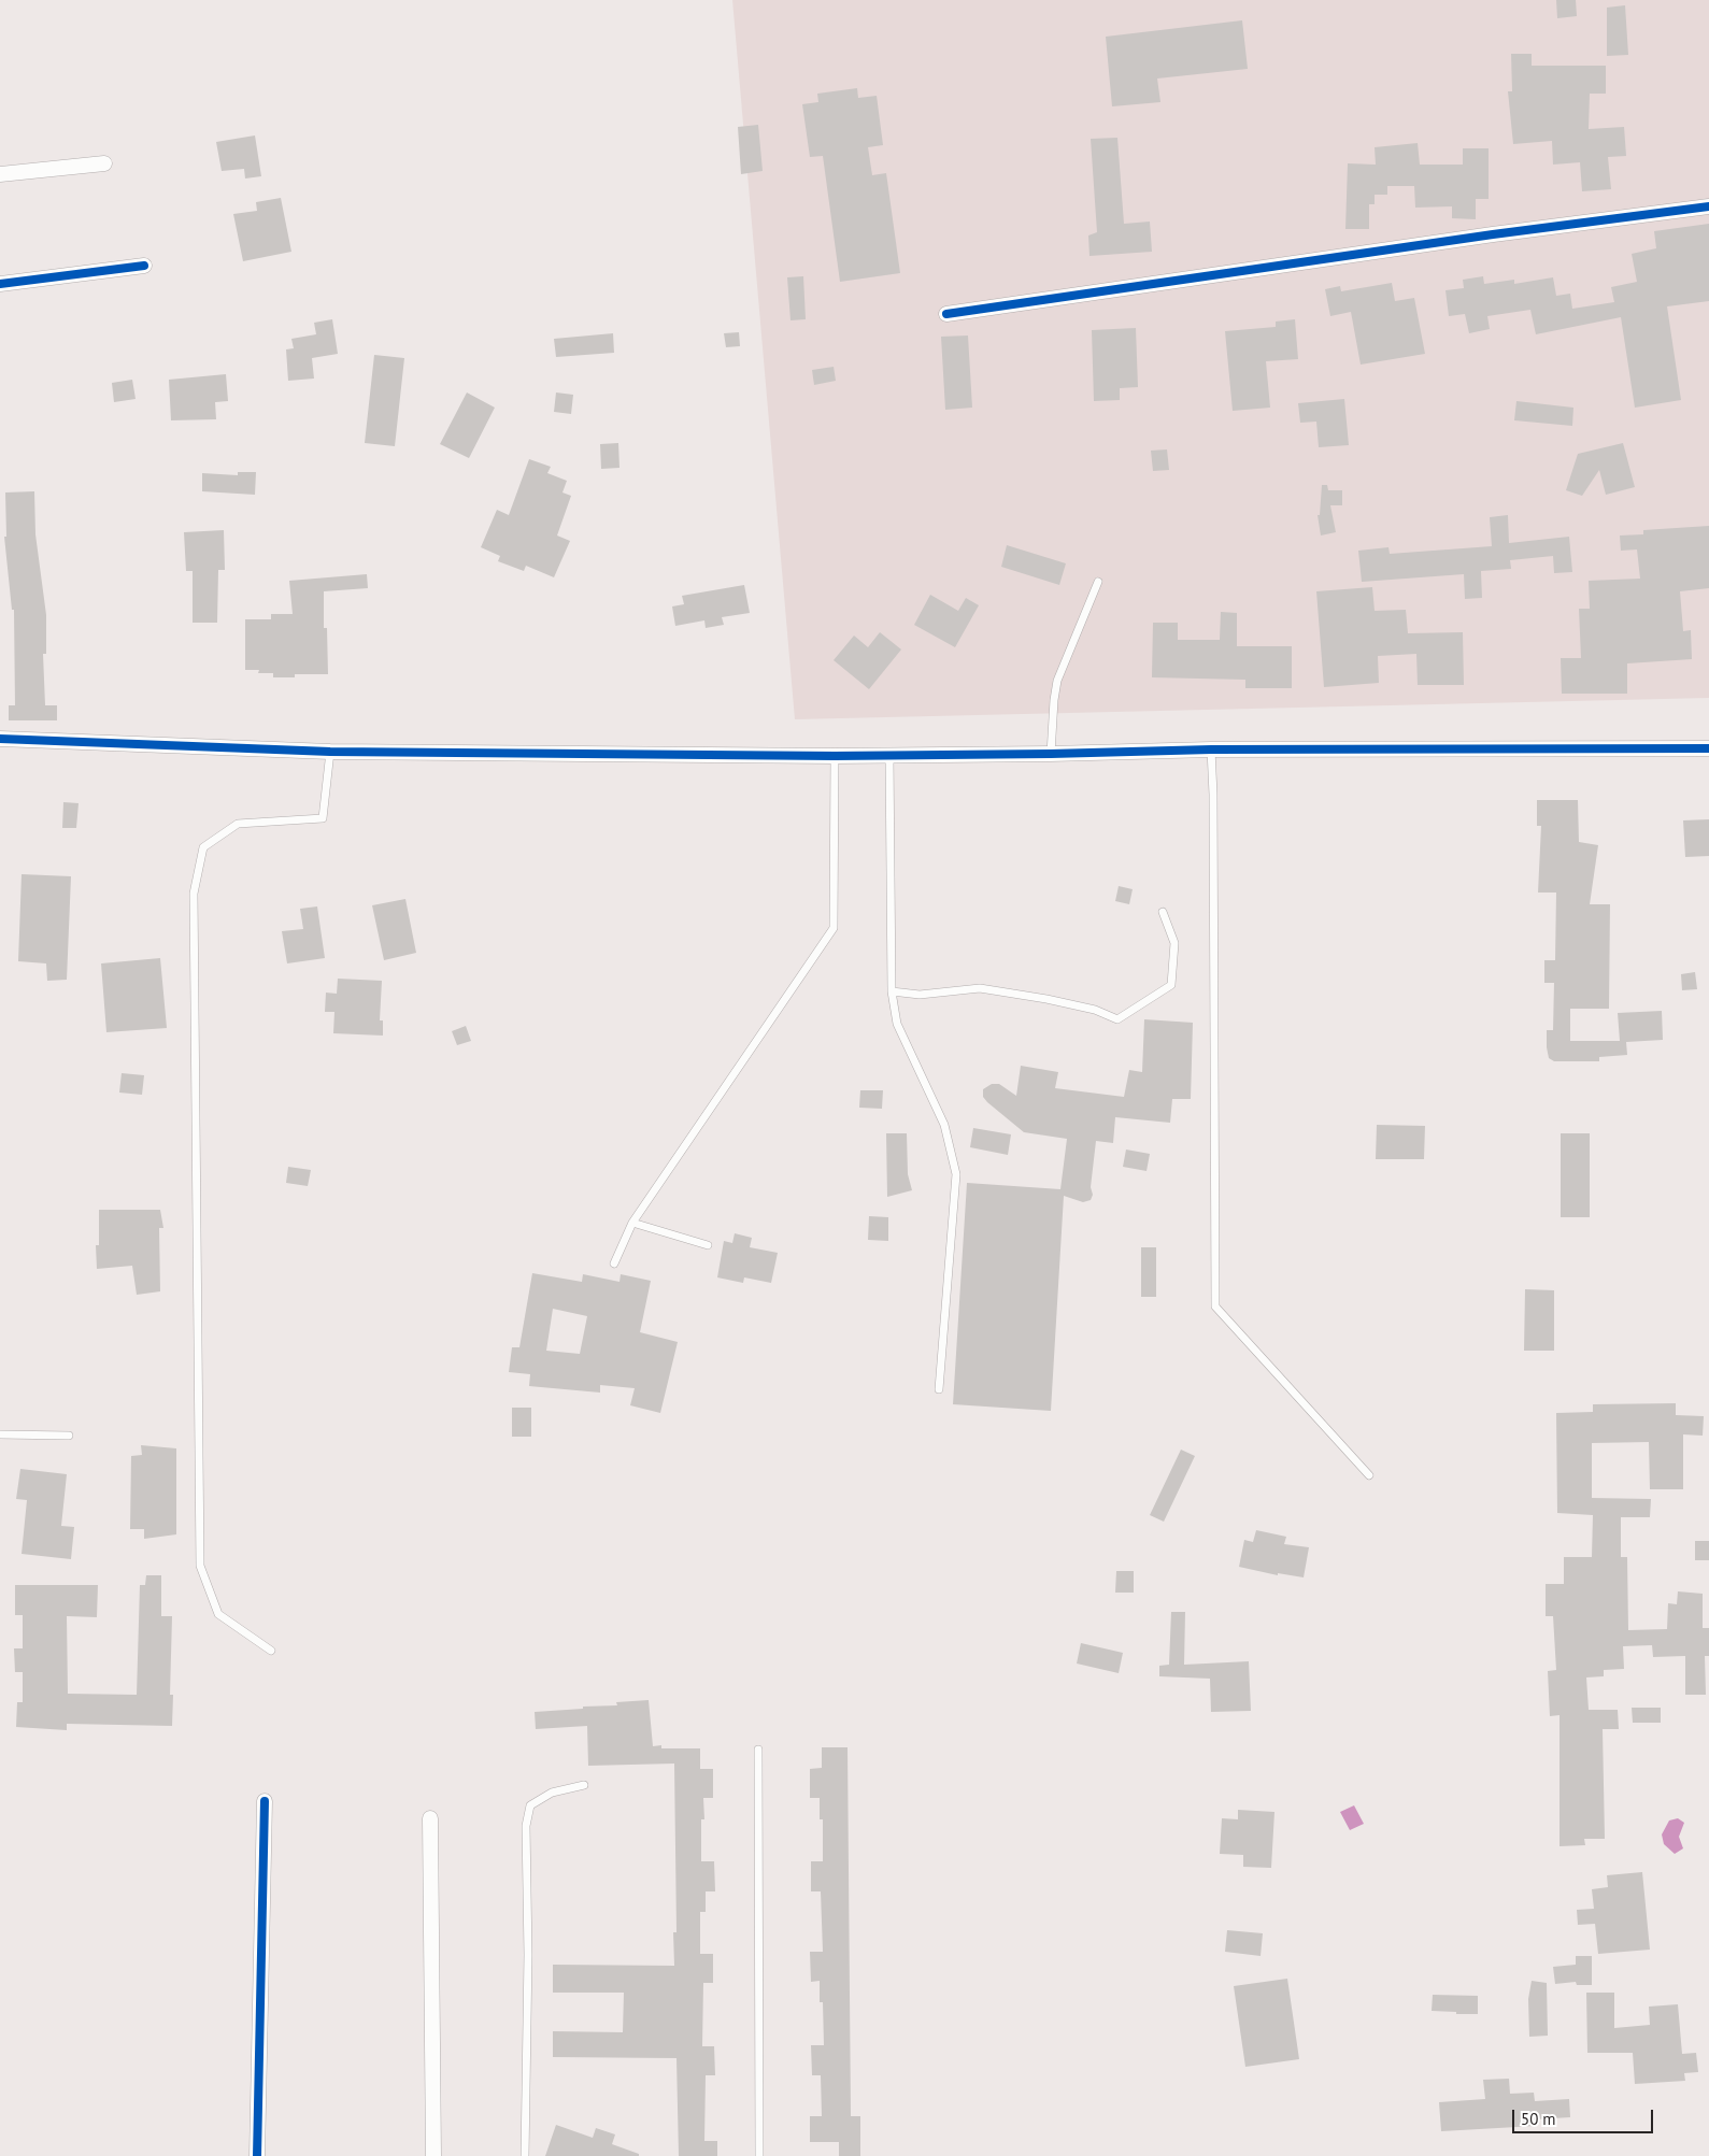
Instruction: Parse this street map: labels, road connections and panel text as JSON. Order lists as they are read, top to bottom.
{
  "scale_bar": "50 m"
}
